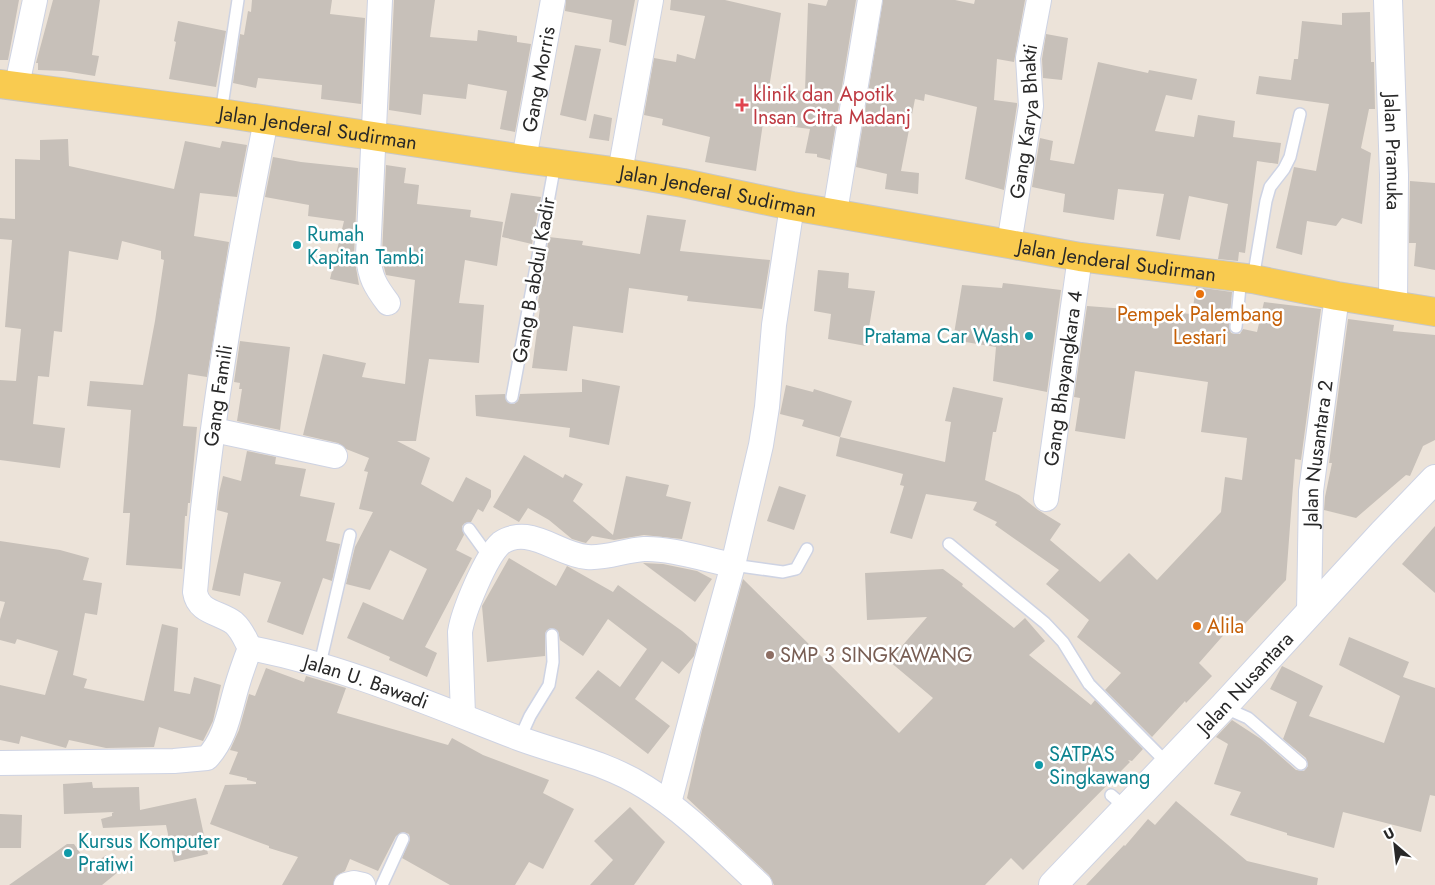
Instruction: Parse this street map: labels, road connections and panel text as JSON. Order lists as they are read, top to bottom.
{
  "streets": {
    "main road": ["Jalan Jenderal Sudirman"],
    "street": [
      "Gang Morris",
      "Gang Karya Bhakti",
      "Jalan Pramuka",
      "Gang Bhayangkara 4",
      "Gang Famili",
      "Jalan Nusantara 2",
      "Jalan U. Bawadi",
      "Jalan Nusantara"
    ],
    "lane": ["Gang B abdul Kadir"]
  },
  "crossings": [
    ["Gang Morris", "Jalan Jenderal Sudirman"],
    ["Gang Karya Bhakti", "Jalan Jenderal Sudirman"],
    ["Jalan Jenderal Sudirman", "Jalan Pramuka"],
    ["Jalan Jenderal Sudirman", "Gang B abdul Kadir"],
    ["Jalan Jenderal Sudirman", "Gang Bhayangkara 4"],
    ["Jalan Jenderal Sudirman", "Gang Famili"],
    ["Jalan Jenderal Sudirman", "Jalan Nusantara 2"],
    ["Gang Famili", "Jalan U. Bawadi"],
    ["Jalan Nusantara 2", "Jalan Nusantara"]
  ],
  "places": {
    "health": ["klinik dan Apotik Insan Citra Madanj"],
    "other": [
      "Rumah Kapitan Tambi",
      "Pempek Palembang Lestari",
      "Pratama Car Wash",
      "Alila",
      "SMP 3 SINGKAWANG",
      "SATPAS Singkawang",
      "Kursus Komputer Pratiwi"
    ]
  },
  "north": "top left"
}
